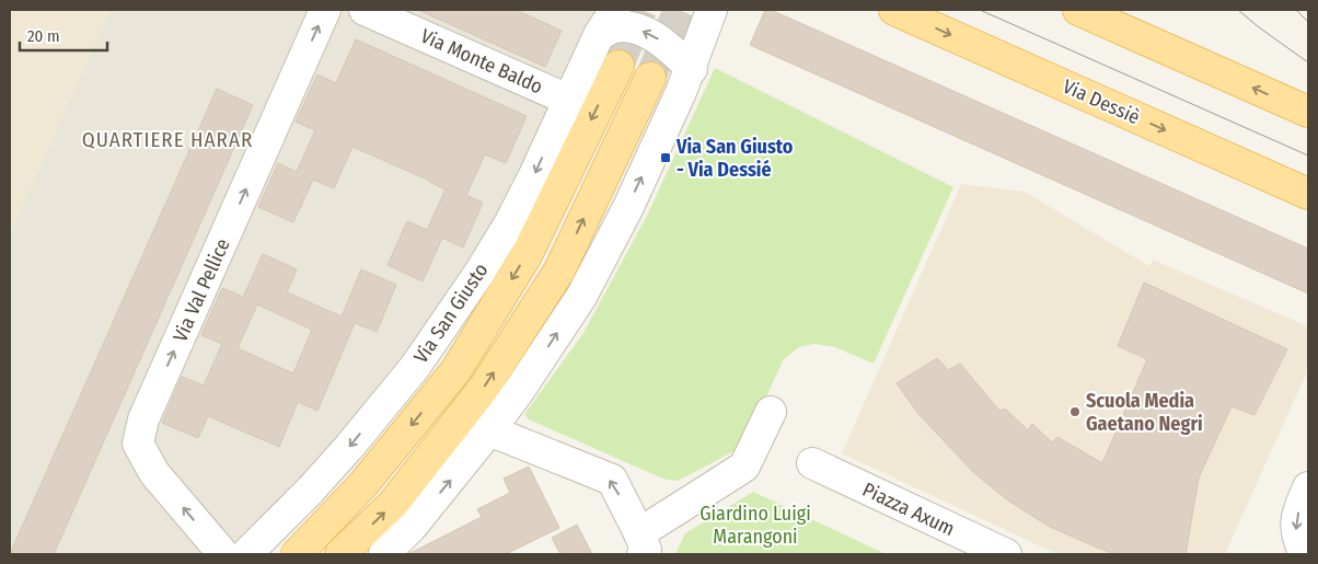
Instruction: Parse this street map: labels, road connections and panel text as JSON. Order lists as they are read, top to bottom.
{
  "streets": {
    "main road": ["Via Dessiè", "Via San Giusto"],
    "street": ["Via Monte Baldo", "Via Val Pellice", "Piazza Axum"]
  },
  "crossings": [
    ["Via Monte Baldo", "Via San Giusto"]
  ],
  "one_way": ["Via Val Pellice"],
  "districts": ["QUARTIERE HARAR"],
  "parks": ["Giardino Luigi Marangoni"],
  "places": {
    "transit": ["Via San Giusto - Via Dessié"],
    "other": ["Scuola Media Gaetano Negri"]
  },
  "scale_bar": "20 m"
}
